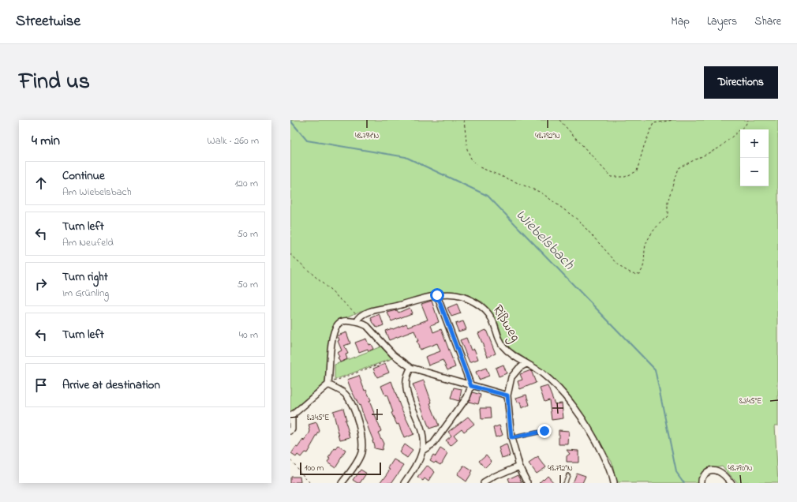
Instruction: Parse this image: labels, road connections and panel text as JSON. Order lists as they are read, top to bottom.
{
  "streets": {
    "street": ["Rißweg"]
  },
  "water": ["Wiebelsbach"],
  "scale_bar": "100 m",
  "page": {
    "header": "Streetwise",
    "nav": ["Map", "Layers", "Share"],
    "title": "Find us",
    "buttons": "Directions",
    "heading": ["4 min", "Walk · 260 m"],
    "map_buttons": ["+", "−"],
    "list": [
      ["Continue", "Am Wiebelsbach", "120 m"],
      ["Turn left", "Am Neufeld", "50 m"],
      ["Turn right", "Im Grünling", "50 m"],
      ["Turn left", "40 m"],
      "Arrive at destination"
    ],
    "scale": "100 m"
  },
  "coordinates": [
    "48.794°N",
    "48.792°N",
    "8.345°E",
    "48.790°N"
  ]
}
